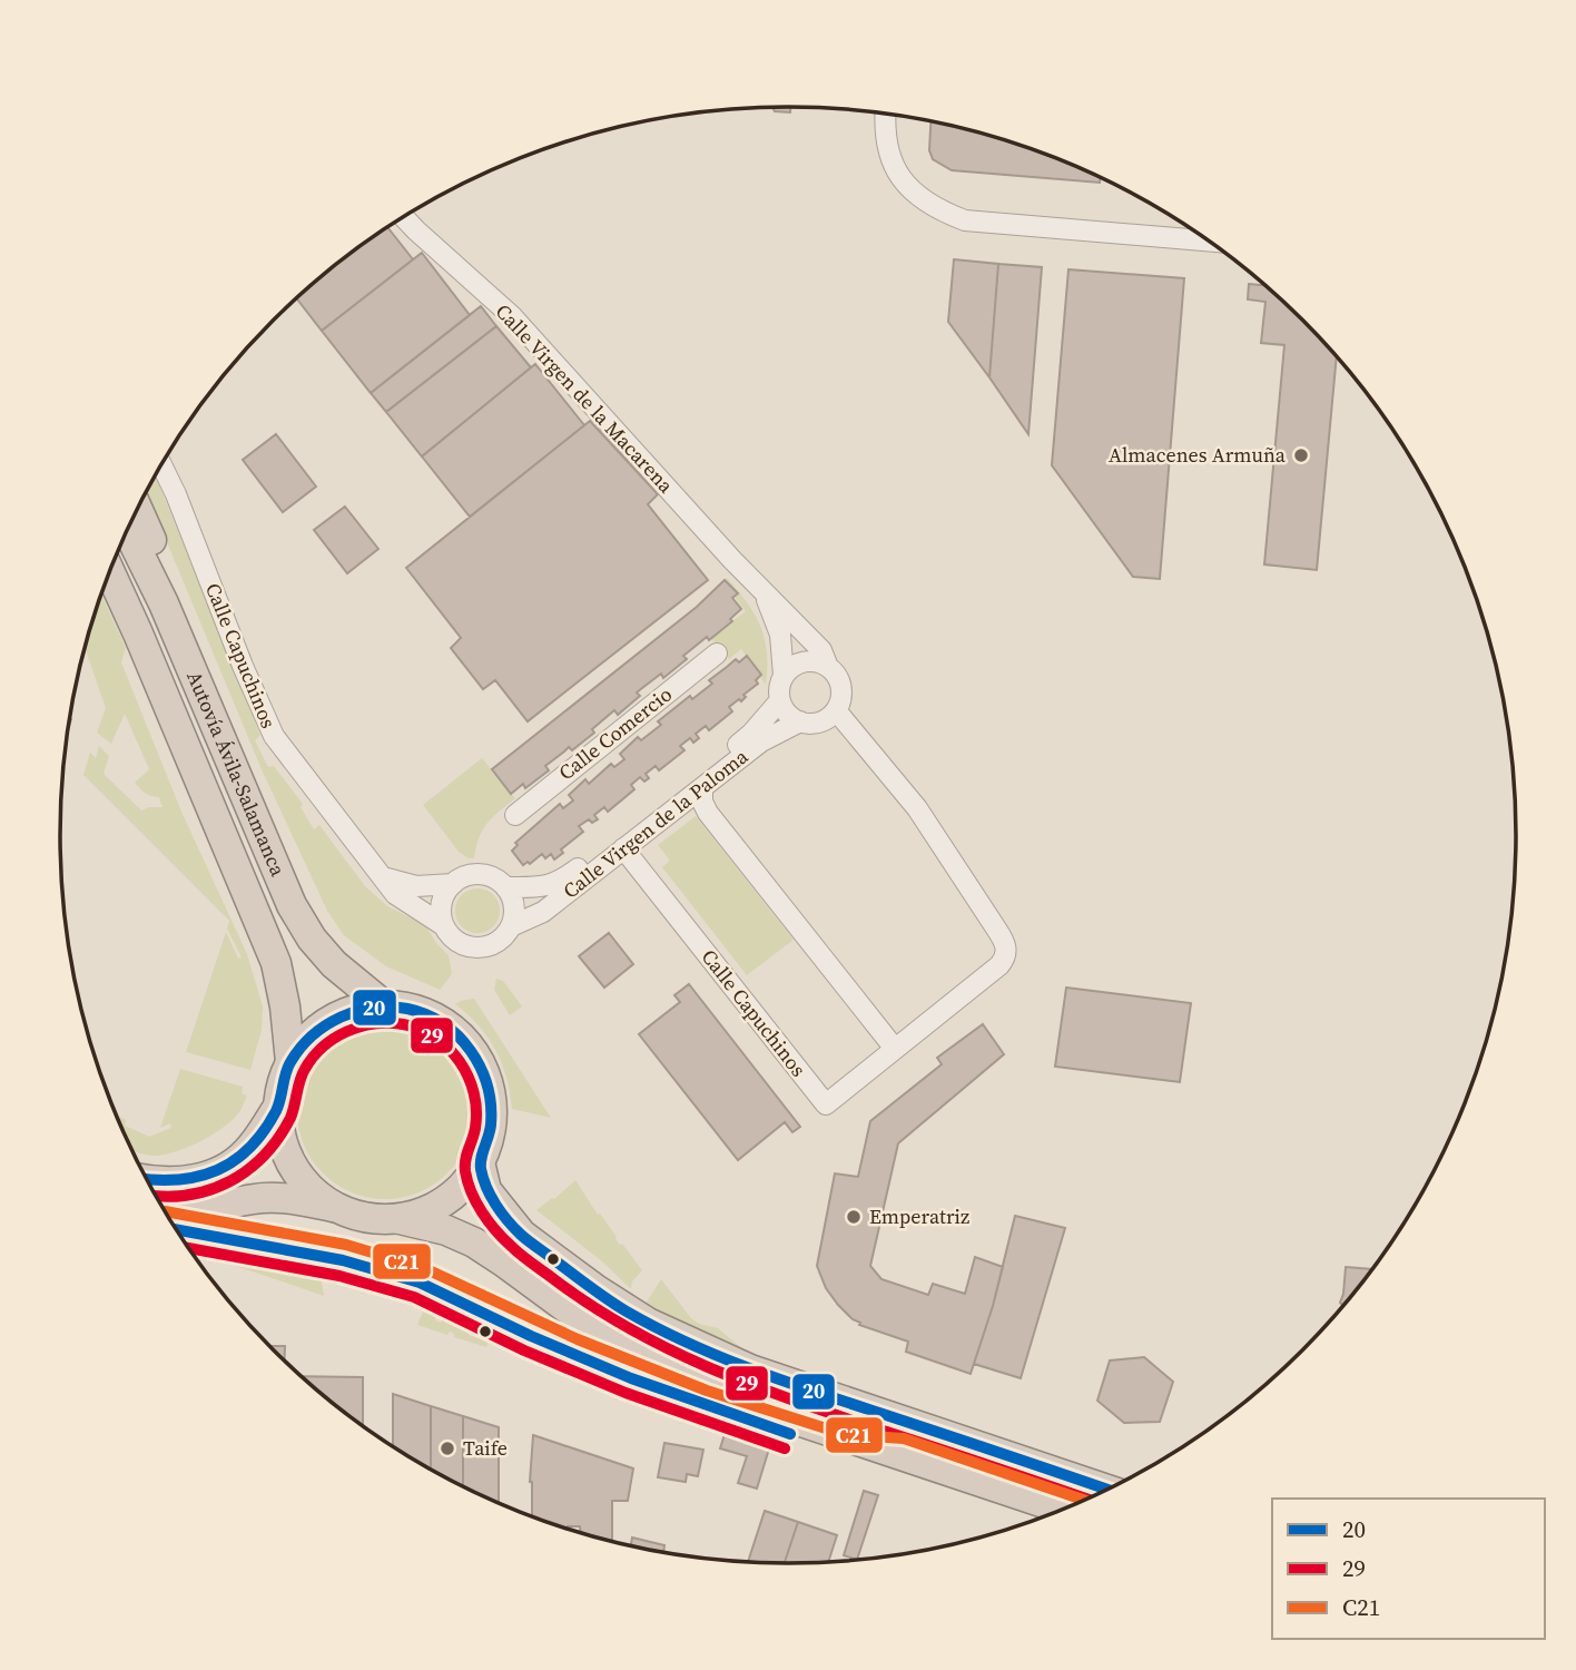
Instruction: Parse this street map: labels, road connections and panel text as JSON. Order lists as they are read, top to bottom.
{
  "streets": {
    "highway": ["Autovía Ávila-Salamanca"],
    "street": [
      "Calle Virgen de la Macarena",
      "Calle Capuchinos",
      "Calle Comercio",
      "Calle Virgen de la Paloma"
    ]
  },
  "crossings": [
    ["Calle Virgen de la Macarena", "Calle Virgen de la Paloma"],
    ["Calle Capuchinos", "Calle Virgen de la Paloma"]
  ],
  "places": ["Almacenes Armuña", "Emperatriz", "Taife"],
  "lines": ["transit line 20", "transit line 29", "transit line C21"],
  "legend": ["20", "29", "C21"]
}
